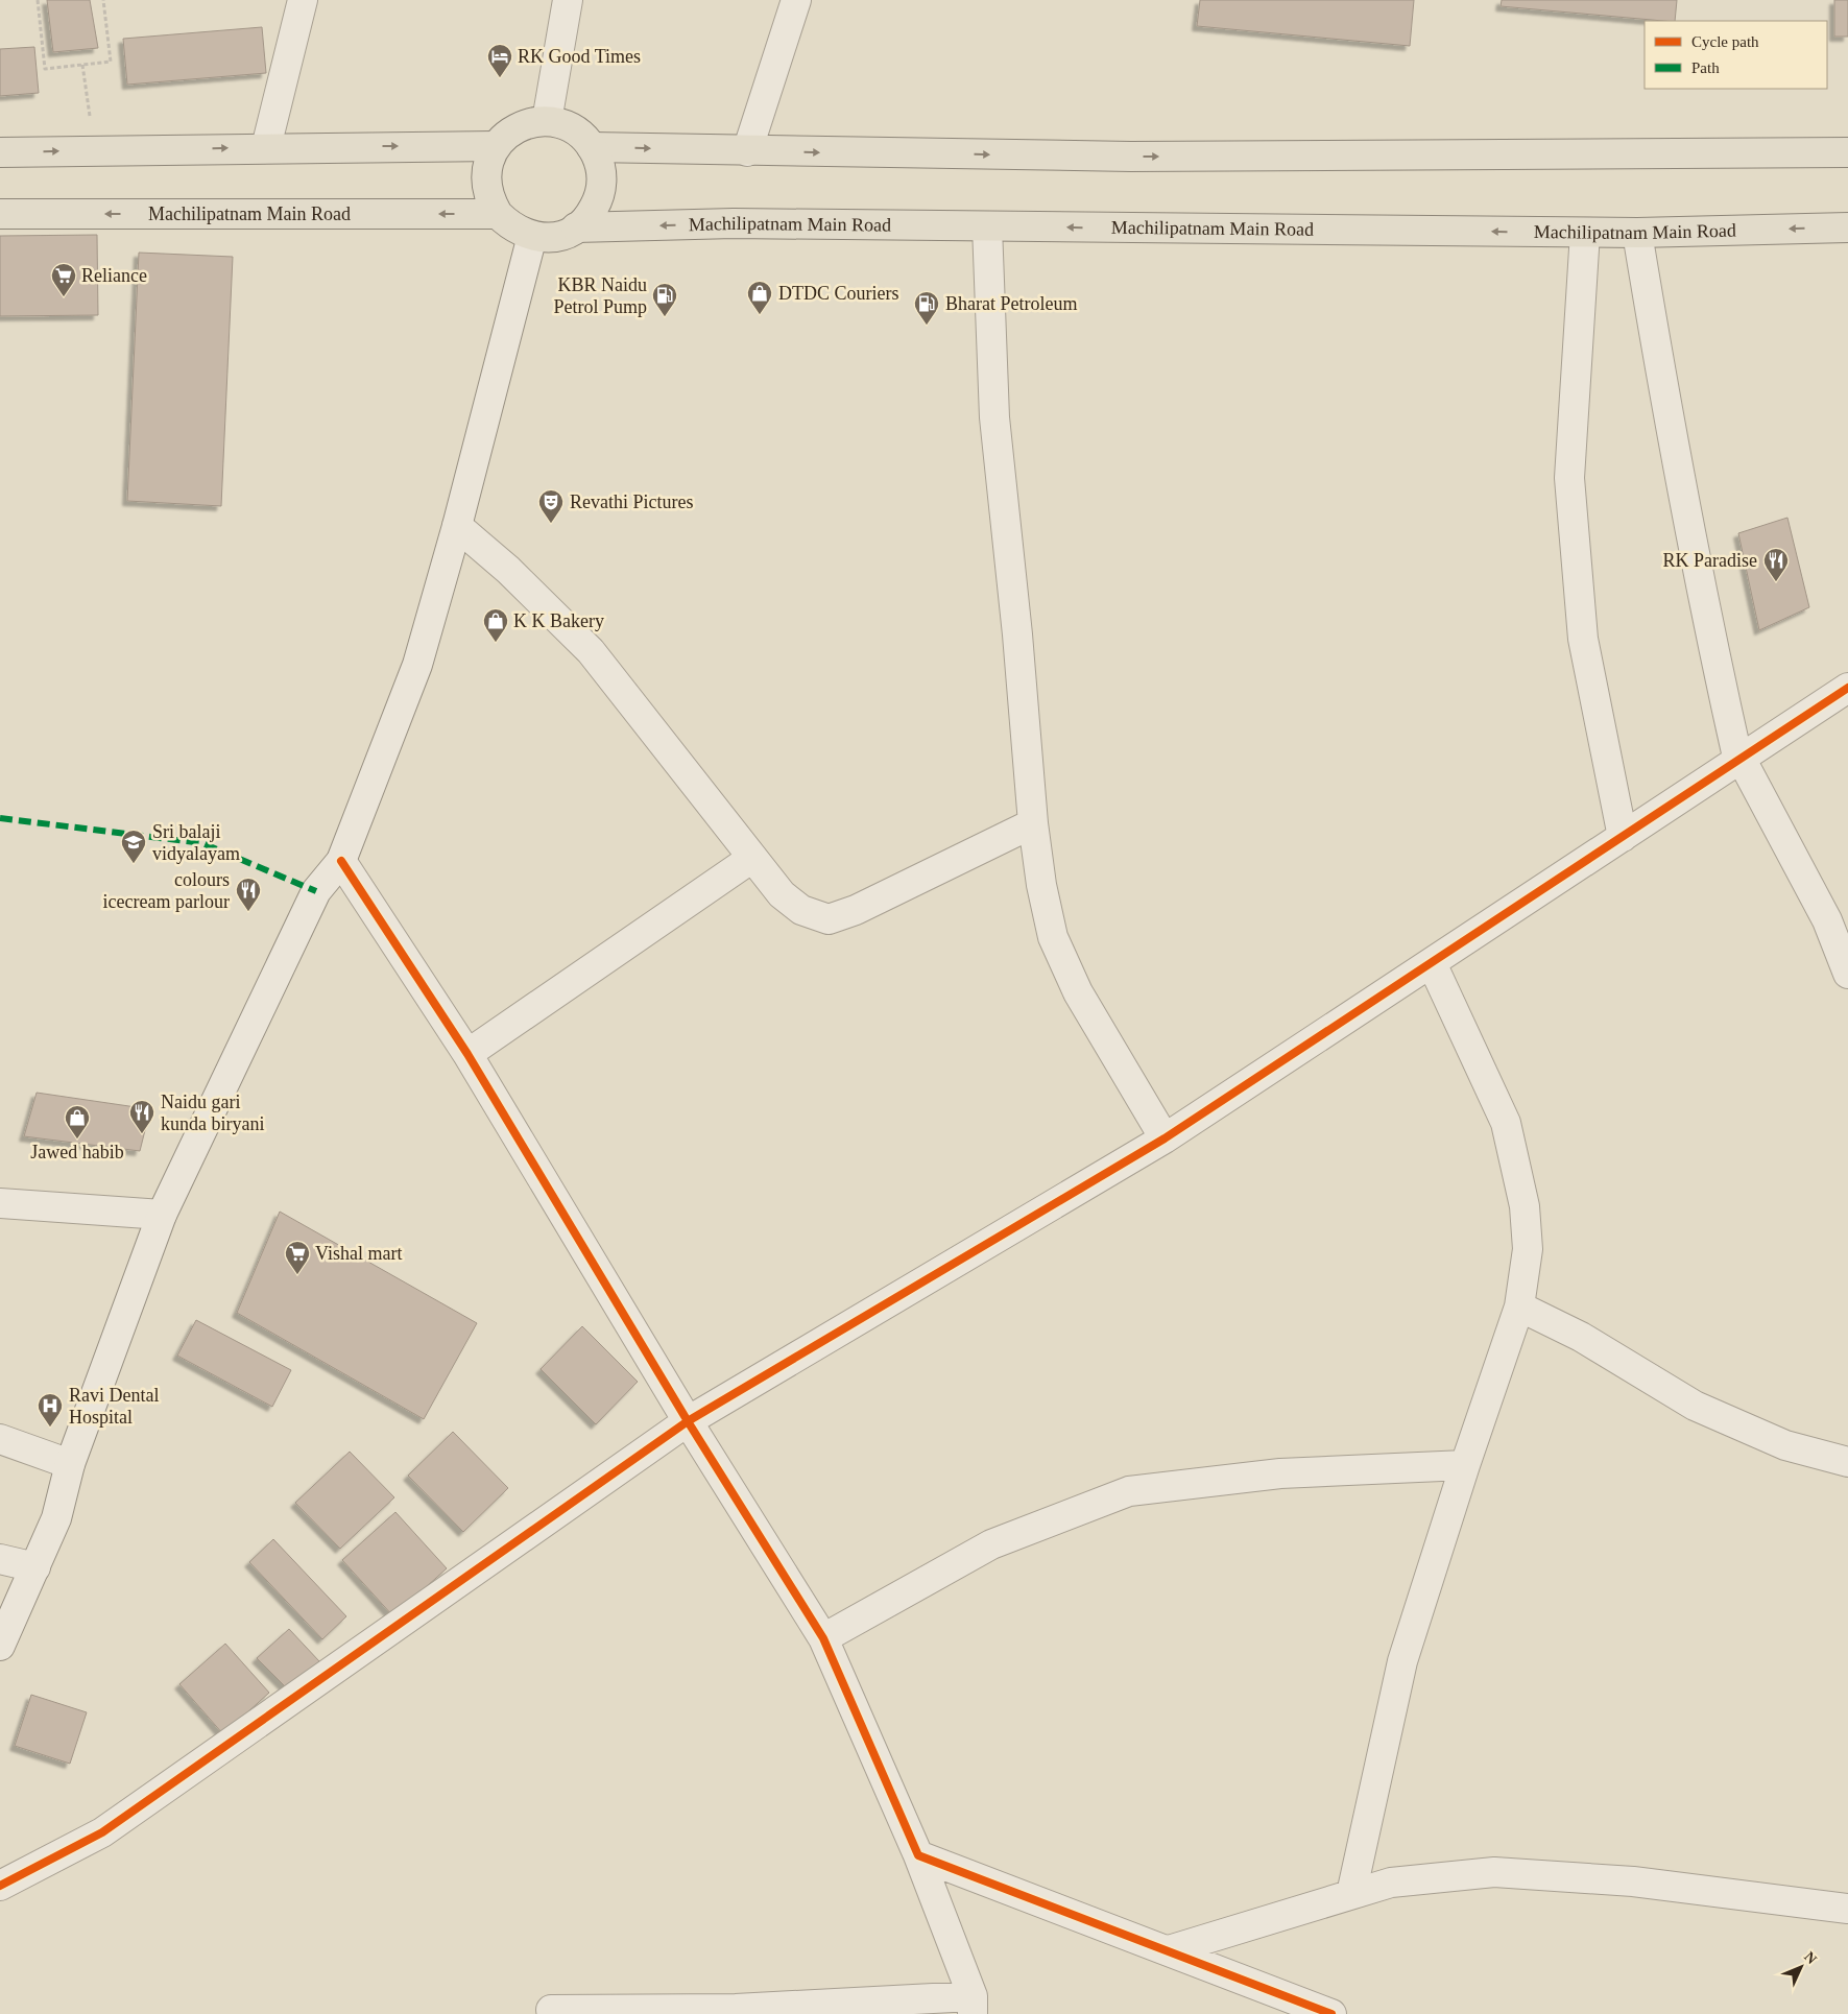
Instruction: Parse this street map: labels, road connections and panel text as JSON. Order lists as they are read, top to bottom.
{
  "streets": {
    "main road": ["Machilipatnam Main Road"]
  },
  "places": {
    "hotel": ["RK Good Times"],
    "supermarket": ["Reliance", "Vishal mart"],
    "shop": ["DTDC Couriers", "K K Bakery", "Jawed habib"],
    "fuel station": ["KBR Naidu Petrol Pump", "Bharat Petroleum"],
    "theatre": ["Revathi Pictures"],
    "restaurant": ["RK Paradise", "colours icecream parlour", "Naidu gari kunda biryani"],
    "school or university": ["Sri balaji vidyalayam"],
    "hospital": ["Ravi Dental Hospital"]
  },
  "legend": ["Cycle path", "Path"],
  "north": "top right"
}
